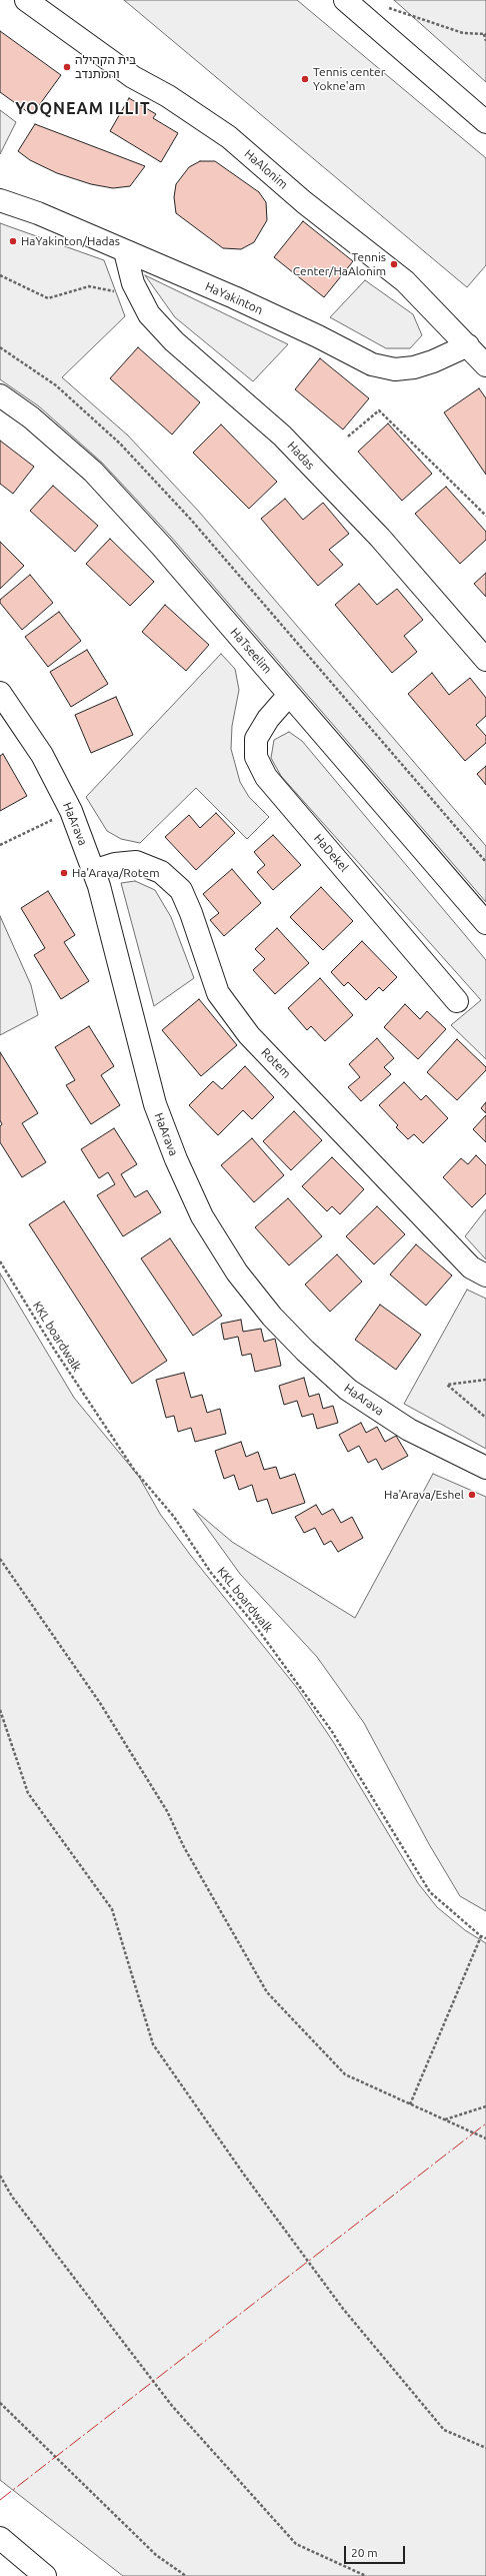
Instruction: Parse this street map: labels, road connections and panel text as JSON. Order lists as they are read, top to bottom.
{
  "streets": {
    "main road": [
      "HaAlonim",
      "HaYakinton",
      "Hadas",
      "HaTseelim",
      "HaArava",
      "HaDekel",
      "Rotem"
    ],
    "path": ["KKL boardwalk"]
  },
  "crossings": [
    ["HaAlonim", "HaYakinton"],
    ["HaYakinton", "Hadas"],
    ["HaTseelim", "HaDekel"],
    ["HaArava", "Rotem"]
  ],
  "districts": ["YOQNEAM ILLIT"],
  "places": [
    "בית הקהילה והמתנדב",
    "Tennis center Yokne'am",
    "HaYakinton/Hadas",
    "Tennis Center/HaAlonim",
    "Ha'Arava/Rotem",
    "Ha'Arava/Eshel"
  ],
  "scale_bar": "20 m"
}
